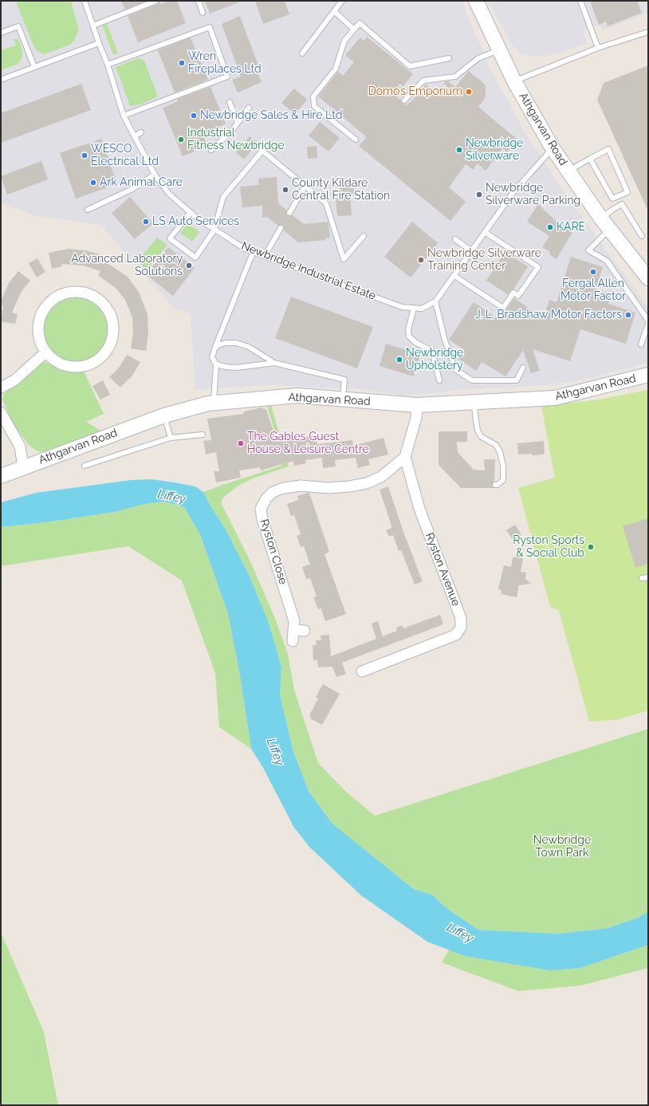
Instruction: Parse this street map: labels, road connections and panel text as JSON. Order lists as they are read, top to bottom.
{
  "streets": {
    "main road": ["Athgarvan Road"],
    "street": ["Ryston Close", "Ryston Avenue"],
    "lane": ["Newbridge Industrial Estate"]
  },
  "crossings": [
    ["Athgarvan Road", "Newbridge Industrial Estate"],
    ["Ryston Close", "Ryston Avenue"]
  ],
  "water": ["Liffey"],
  "parks": ["Newbridge Town Park"],
  "places": [
    "Wren Fireplaces Ltd",
    "Domo’s Emporium",
    "Newbridge Sales & Hire Ltd",
    "Industrial Fitness Newbridge",
    "Newbridge Silverware",
    "WESCO Electrical Ltd",
    "Ark Animal Care",
    "County Kildare Central Fire Station",
    "Newbridge Silverware Parking",
    "LS Auto Services",
    "KARE",
    "Newbridge Silverware Training Center",
    "Advanced Laboratory Solutions",
    "Fergal Allen Motor Factor",
    "J. L. Bradshaw Motor Factors",
    "Newbridge Upholstery",
    "The Gables Guest House & Leisure Centre",
    "Ryston Sports & Social Club"
  ]
}
